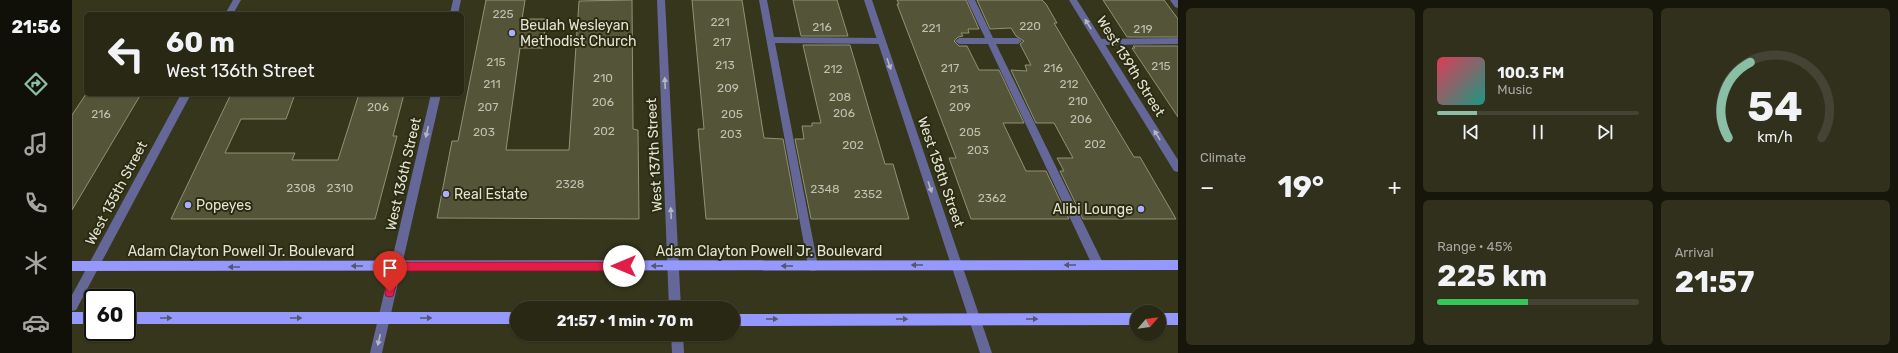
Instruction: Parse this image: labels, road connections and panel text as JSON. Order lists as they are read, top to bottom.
{
  "streets": {
    "main road": ["Adam Clayton Powell Jr. Boulevard"],
    "street": [
      "West 139th Street",
      "West 137th Street",
      "West 138th Street",
      "West 136th Street",
      "West 135th Street"
    ]
  },
  "crossings": [
    ["West 137th Street", "Adam Clayton Powell Jr. Boulevard"],
    ["West 138th Street", "Adam Clayton Powell Jr. Boulevard"],
    ["West 136th Street", "Adam Clayton Powell Jr. Boulevard"],
    ["West 135th Street", "Adam Clayton Powell Jr. Boulevard"]
  ],
  "one_way": [
    "West 139th Street",
    "West 137th Street",
    "West 138th Street",
    "West 136th Street"
  ],
  "places": [
    "Beulah Wesleyan Methodist Church",
    "Real Estate",
    "Popeyes",
    "Alibi Lounge"
  ],
  "house_numbers": [
    "225",
    "221",
    "220",
    "216",
    "221",
    "219",
    "217",
    "215",
    "213",
    "215",
    "217",
    "216",
    "212",
    "210",
    "211",
    "212",
    "209",
    "213",
    "208",
    "210",
    "206",
    "206",
    "207",
    "209",
    "206",
    "216",
    "205",
    "206",
    "202",
    "203",
    "205",
    "203",
    "202",
    "202",
    "203",
    "2328",
    "2308",
    "2310",
    "2348",
    "2352",
    "2362"
  ],
  "north": "top right",
  "page": {
    "tabs": "21:56",
    "tile": [
      "Climate",
      ["Range · 45%", "225 km"],
      ["Arrival", "21:57"]
    ],
    "turn": ["60 m", "West 136th Street"],
    "song": ["100.3 FM", "Music"],
    "heat": ["−", "19°", "+"],
    "limit": "60",
    "trip": "21:57 · 1 min · 70 m",
    "gauge": ["54", "km/h"]
  }
}
